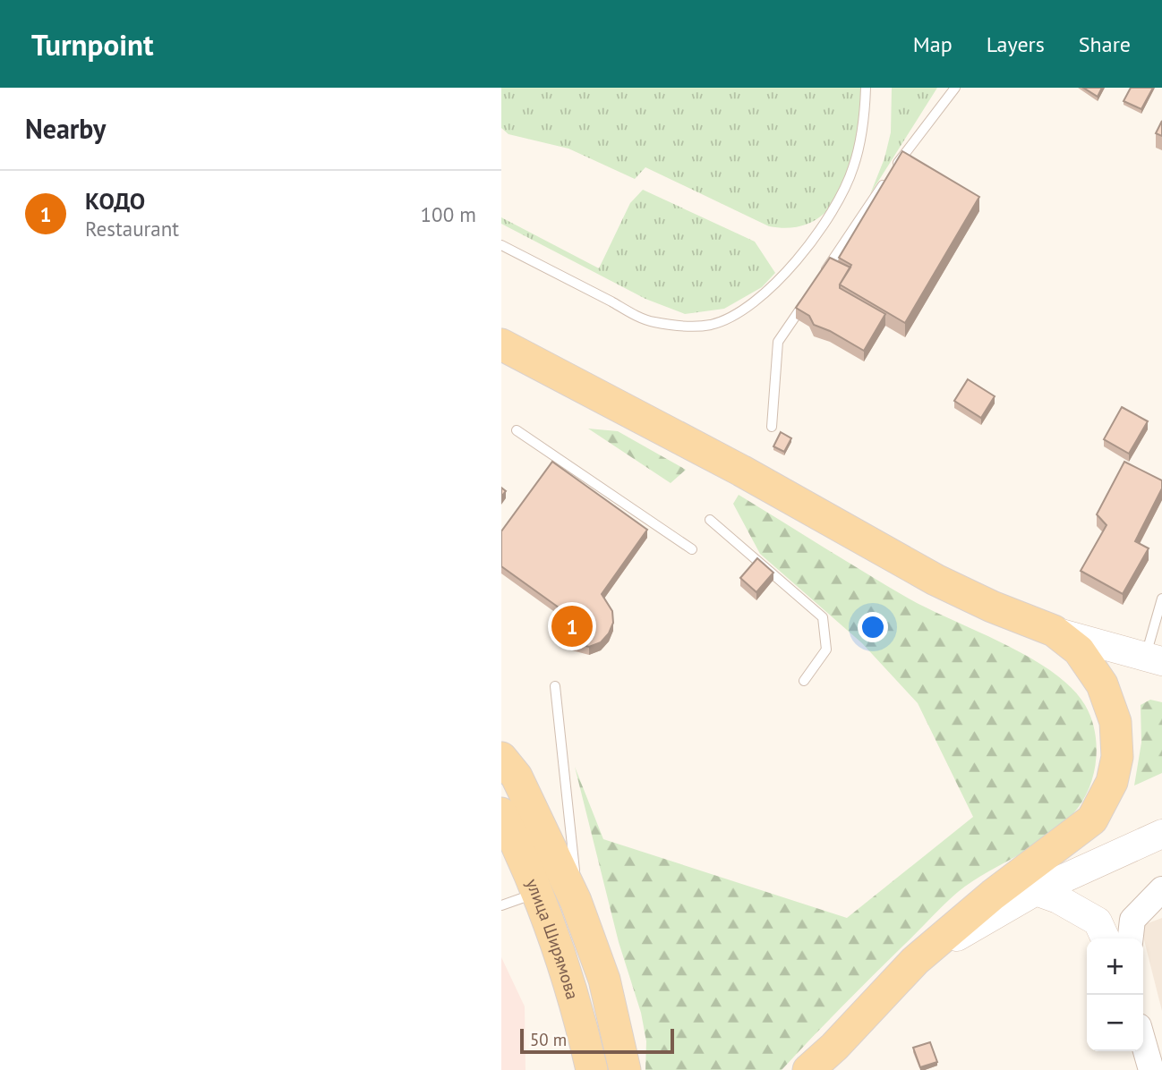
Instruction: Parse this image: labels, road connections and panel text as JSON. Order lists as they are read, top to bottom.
{
  "streets": {
    "main road": ["улица Ширямова"]
  },
  "scale_bar": "50 m",
  "page": {
    "header": "Turnpoint",
    "nav": ["Map", "Layers", "Share"],
    "heading": "Nearby",
    "list": [
      {
        "mark": "1",
        "name": "КОДО",
        "note": "Restaurant",
        "value": "100 m"
      }
    ],
    "pins": "1",
    "map_buttons": ["+", "−"],
    "scale": "50 m"
  }
}
